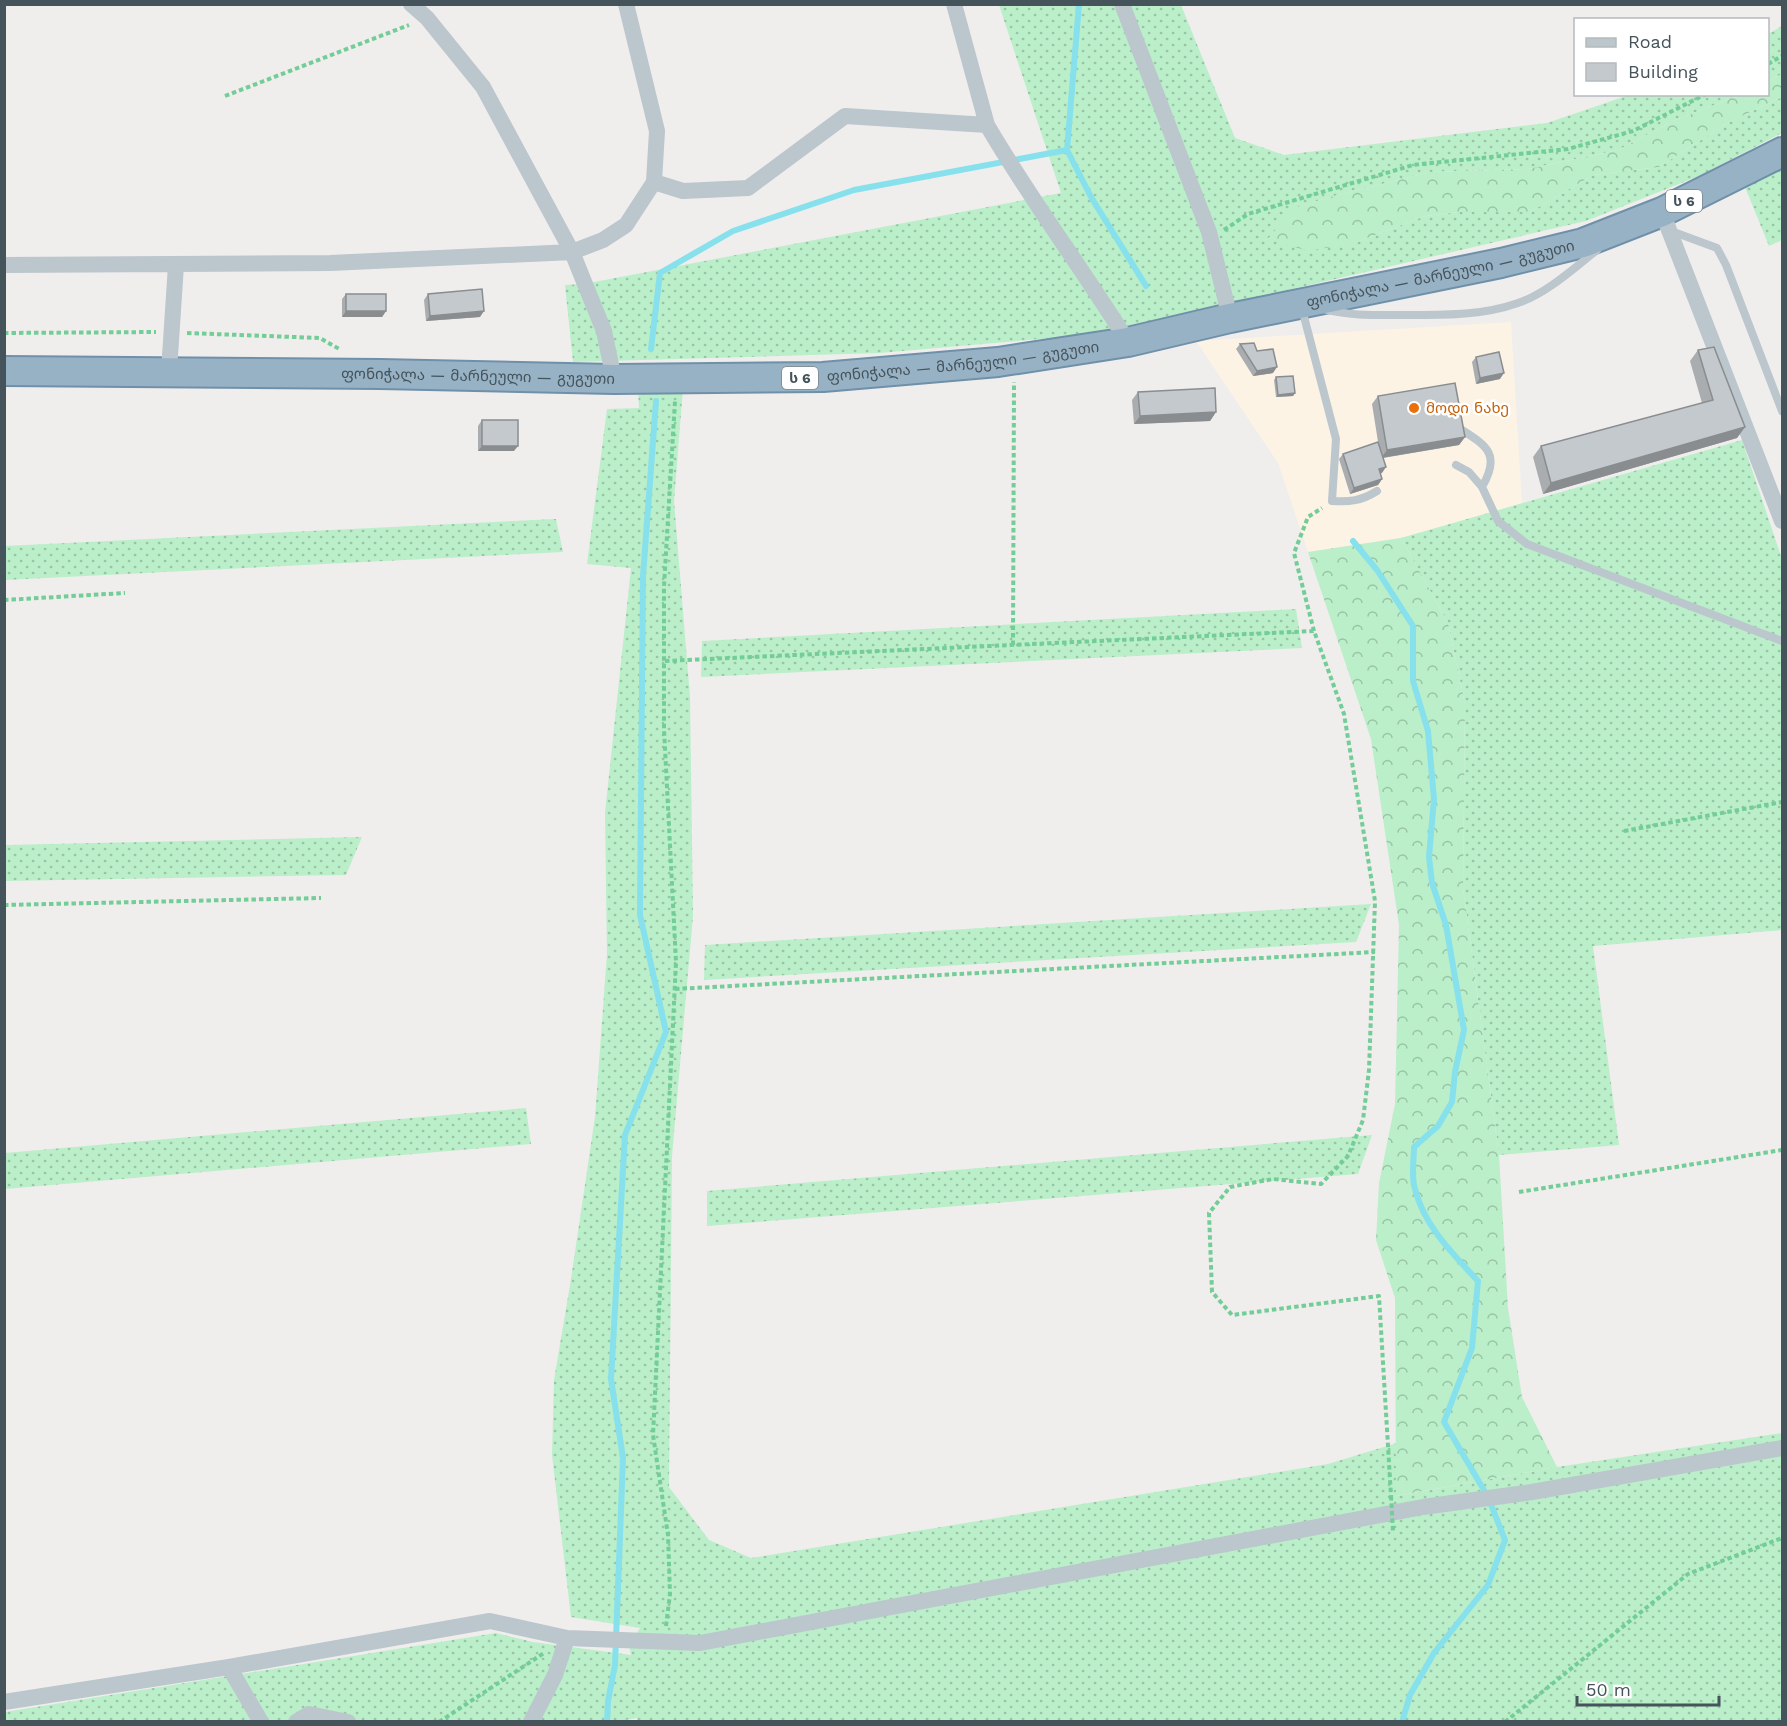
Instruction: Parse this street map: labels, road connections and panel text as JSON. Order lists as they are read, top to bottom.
{
  "streets": {
    "highway": ["ს 6", "ფონიჭალა — მარნეული — გუგუთი"]
  },
  "places": ["მოდი ნახე"],
  "legend": ["Road", "Building"],
  "scale_bar": "50 m"
}
